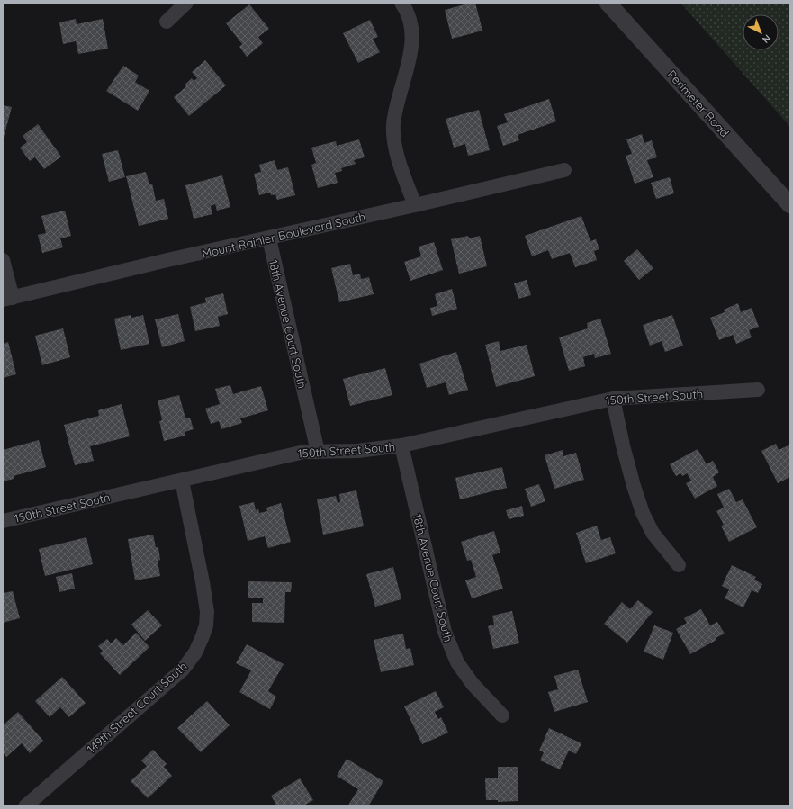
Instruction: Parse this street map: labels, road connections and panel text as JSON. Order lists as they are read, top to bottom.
{
  "streets": {
    "street": [
      "Perimeter Road",
      "Mount Rainier Boulevard South",
      "18th Avenue Court South",
      "150th Street South",
      "149th Street Court South"
    ]
  },
  "crossings": [
    ["Mount Rainier Boulevard South", "18th Avenue Court South"],
    ["18th Avenue Court South", "150th Street South"],
    ["150th Street South", "149th Street Court South"]
  ],
  "north": "bottom right"
}
